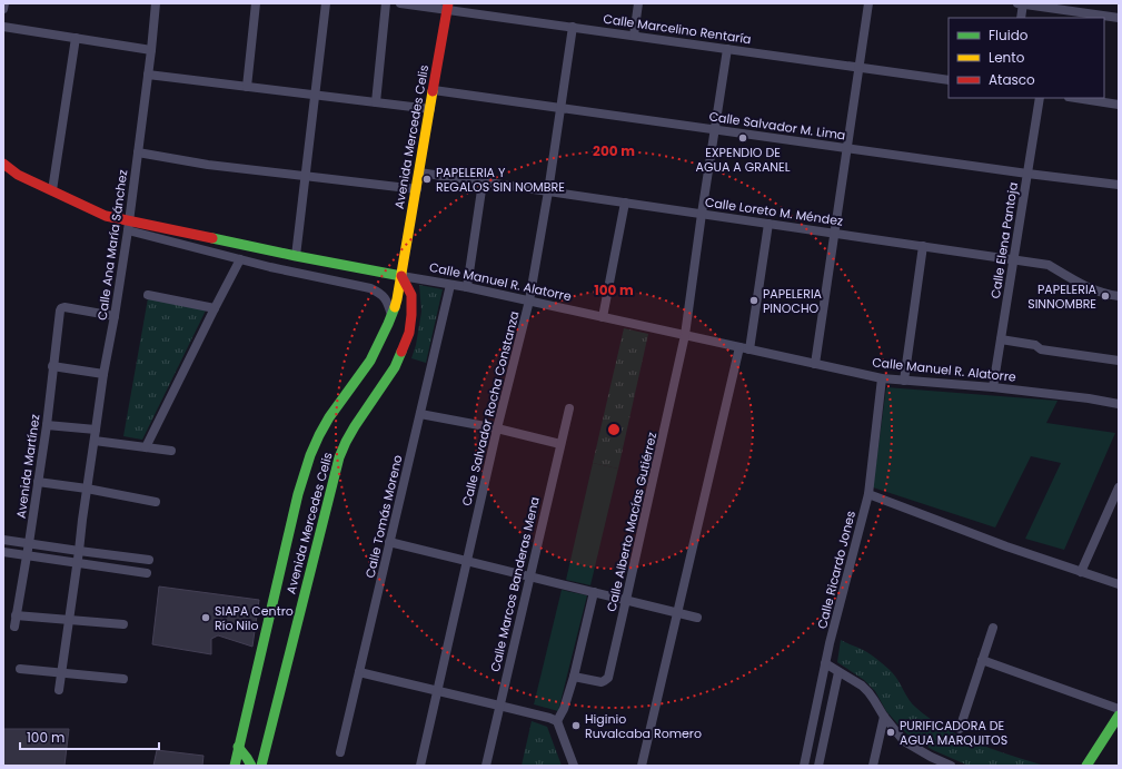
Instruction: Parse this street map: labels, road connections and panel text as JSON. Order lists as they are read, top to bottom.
{
  "streets": {
    "main road": ["Avenida Mercedes Celis", "Calle Manuel R. Alatorre"],
    "street": [
      "Calle Marcelino Rentaría",
      "Calle Salvador M. Lima",
      "Calle Loreto M. Méndez",
      "Calle Elena Pantoja",
      "Calle Ana María Sánchez",
      "Calle Salvador Rocha Constanza",
      "Avenida Martínez",
      "Calle Tomás Moreno",
      "Calle Alberto Macías Gutiérrez",
      "Calle Ricardo Jones",
      "Calle Marcos Banderas Mena"
    ]
  },
  "crossings": [
    ["Calle Marcelino Rentaría", "Avenida Mercedes Celis"],
    ["Calle Marcelino Rentaría", "Calle Salvador Rocha Constanza"],
    ["Calle Marcelino Rentaría", "Calle Alberto Macías Gutiérrez"],
    ["Calle Salvador M. Lima", "Avenida Mercedes Celis"],
    ["Calle Salvador M. Lima", "Calle Elena Pantoja"],
    ["Calle Salvador M. Lima", "Calle Salvador Rocha Constanza"],
    ["Calle Salvador M. Lima", "Calle Alberto Macías Gutiérrez"],
    ["Avenida Mercedes Celis", "Calle Loreto M. Méndez"],
    ["Avenida Mercedes Celis", "Calle Manuel R. Alatorre"],
    ["Calle Loreto M. Méndez", "Calle Elena Pantoja"],
    ["Calle Loreto M. Méndez", "Calle Salvador Rocha Constanza"],
    ["Calle Loreto M. Méndez", "Calle Alberto Macías Gutiérrez"],
    ["Calle Elena Pantoja", "Calle Manuel R. Alatorre"],
    ["Calle Ana María Sánchez", "Calle Manuel R. Alatorre"],
    ["Calle Ana María Sánchez", "Avenida Martínez"],
    ["Calle Manuel R. Alatorre", "Calle Salvador Rocha Constanza"],
    ["Calle Manuel R. Alatorre", "Calle Tomás Moreno"],
    ["Calle Manuel R. Alatorre", "Calle Alberto Macías Gutiérrez"],
    ["Calle Manuel R. Alatorre", "Calle Ricardo Jones"]
  ],
  "places": [
    "EXPENDIO DE AGUA A GRANEL",
    "PAPELERIA Y REGALOS SIN NOMBRE",
    "PAPELERIA SINNOMBRE",
    "PAPELERIA PINOCHO",
    "SIAPA Centro Río Nilo",
    "Higinio Ruvalcaba Romero",
    "PURIFICADORA DE AGUA MARQUITOS"
  ],
  "legend": ["Fluido", "Lento", "Atasco"],
  "scale_bar": "100 m",
  "rings": ["200 m", "100 m"]
}
